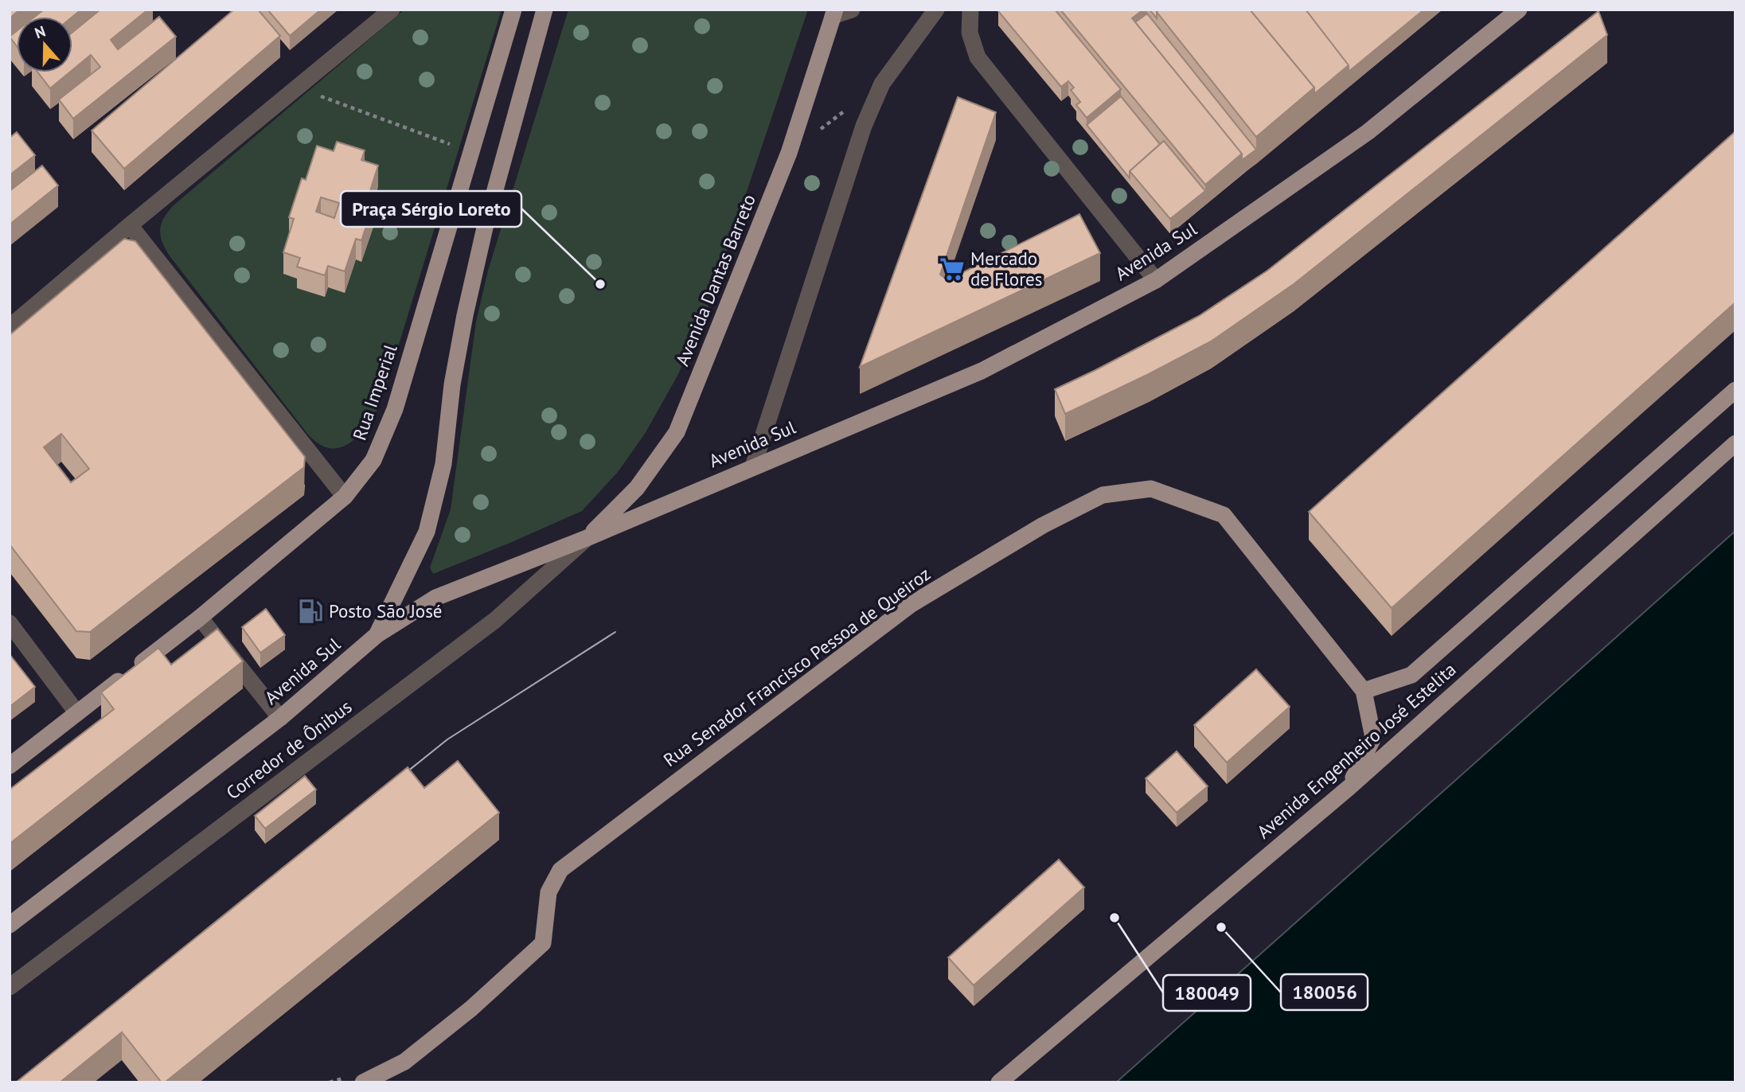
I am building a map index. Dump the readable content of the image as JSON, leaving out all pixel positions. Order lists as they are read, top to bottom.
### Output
{
  "streets": {
    "main road": [
      "Avenida Sul",
      "Avenida Dantas Barreto",
      "Rua Imperial",
      "Rua Senador Francisco Pessoa de Queiroz",
      "Avenida Engenheiro José Estelita"
    ],
    "street": ["Corredor de Ônibus"]
  },
  "crossings": [
    ["Avenida Sul", "Avenida Dantas Barreto"],
    ["Avenida Sul", "Corredor de Ônibus"],
    ["Avenida Dantas Barreto", "Corredor de Ônibus"],
    ["Rua Senador Francisco Pessoa de Queiroz", "Avenida Engenheiro José Estelita"]
  ],
  "places": {
    "supermarket": ["Mercado de Flores"],
    "other": ["Praça Sérgio Loreto", "180049", "180056"],
    "fuel station": ["Posto São José"]
  },
  "north": "top"
}
